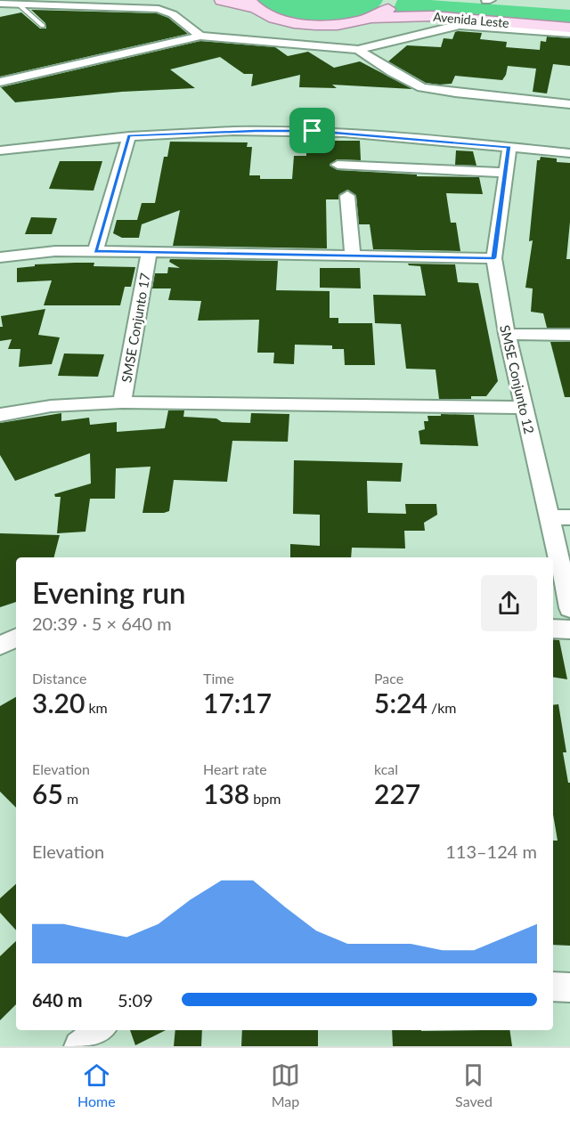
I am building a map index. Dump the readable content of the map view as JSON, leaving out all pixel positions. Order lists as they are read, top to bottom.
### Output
{
  "streets": {
    "main road": ["Avenida Leste"],
    "street": ["SMSE Conjunto 17", "SMSE Conjunto 12"]
  },
  "page": {
    "heading": ["Evening run", "20:39 · 5 × 640 m"],
    "stats": [
      ["Distance", "3.20 km"],
      ["Time", "17:17"],
      ["Pace", "5:24 /km"],
      ["Elevation", "65 m"],
      ["Heart rate", "138 bpm"],
      ["kcal", "227"]
    ],
    "chart": ["Elevation", "113–124 m"],
    "list": [
      {
        "name": "640 m",
        "note": "5:09"
      }
    ],
    "tabs": ["Home", "Map", "Saved"]
  }
}
